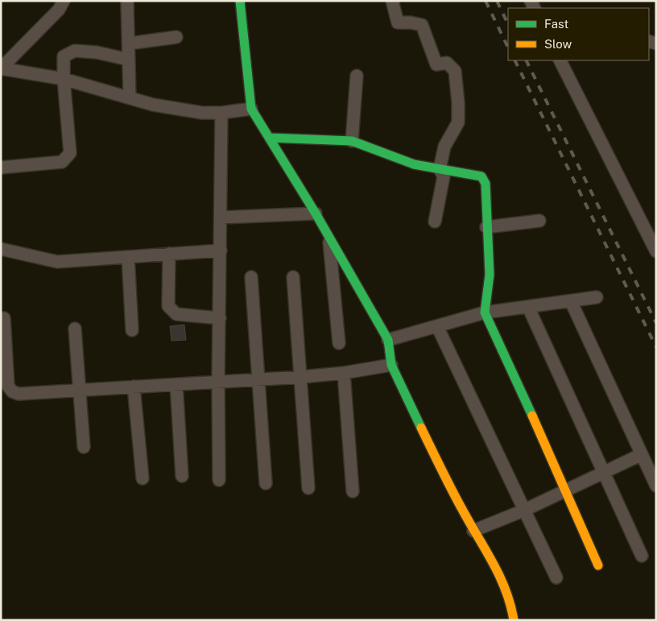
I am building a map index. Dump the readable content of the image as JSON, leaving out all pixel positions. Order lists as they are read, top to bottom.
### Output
{
  "legend": ["Fast", "Slow"]
}
